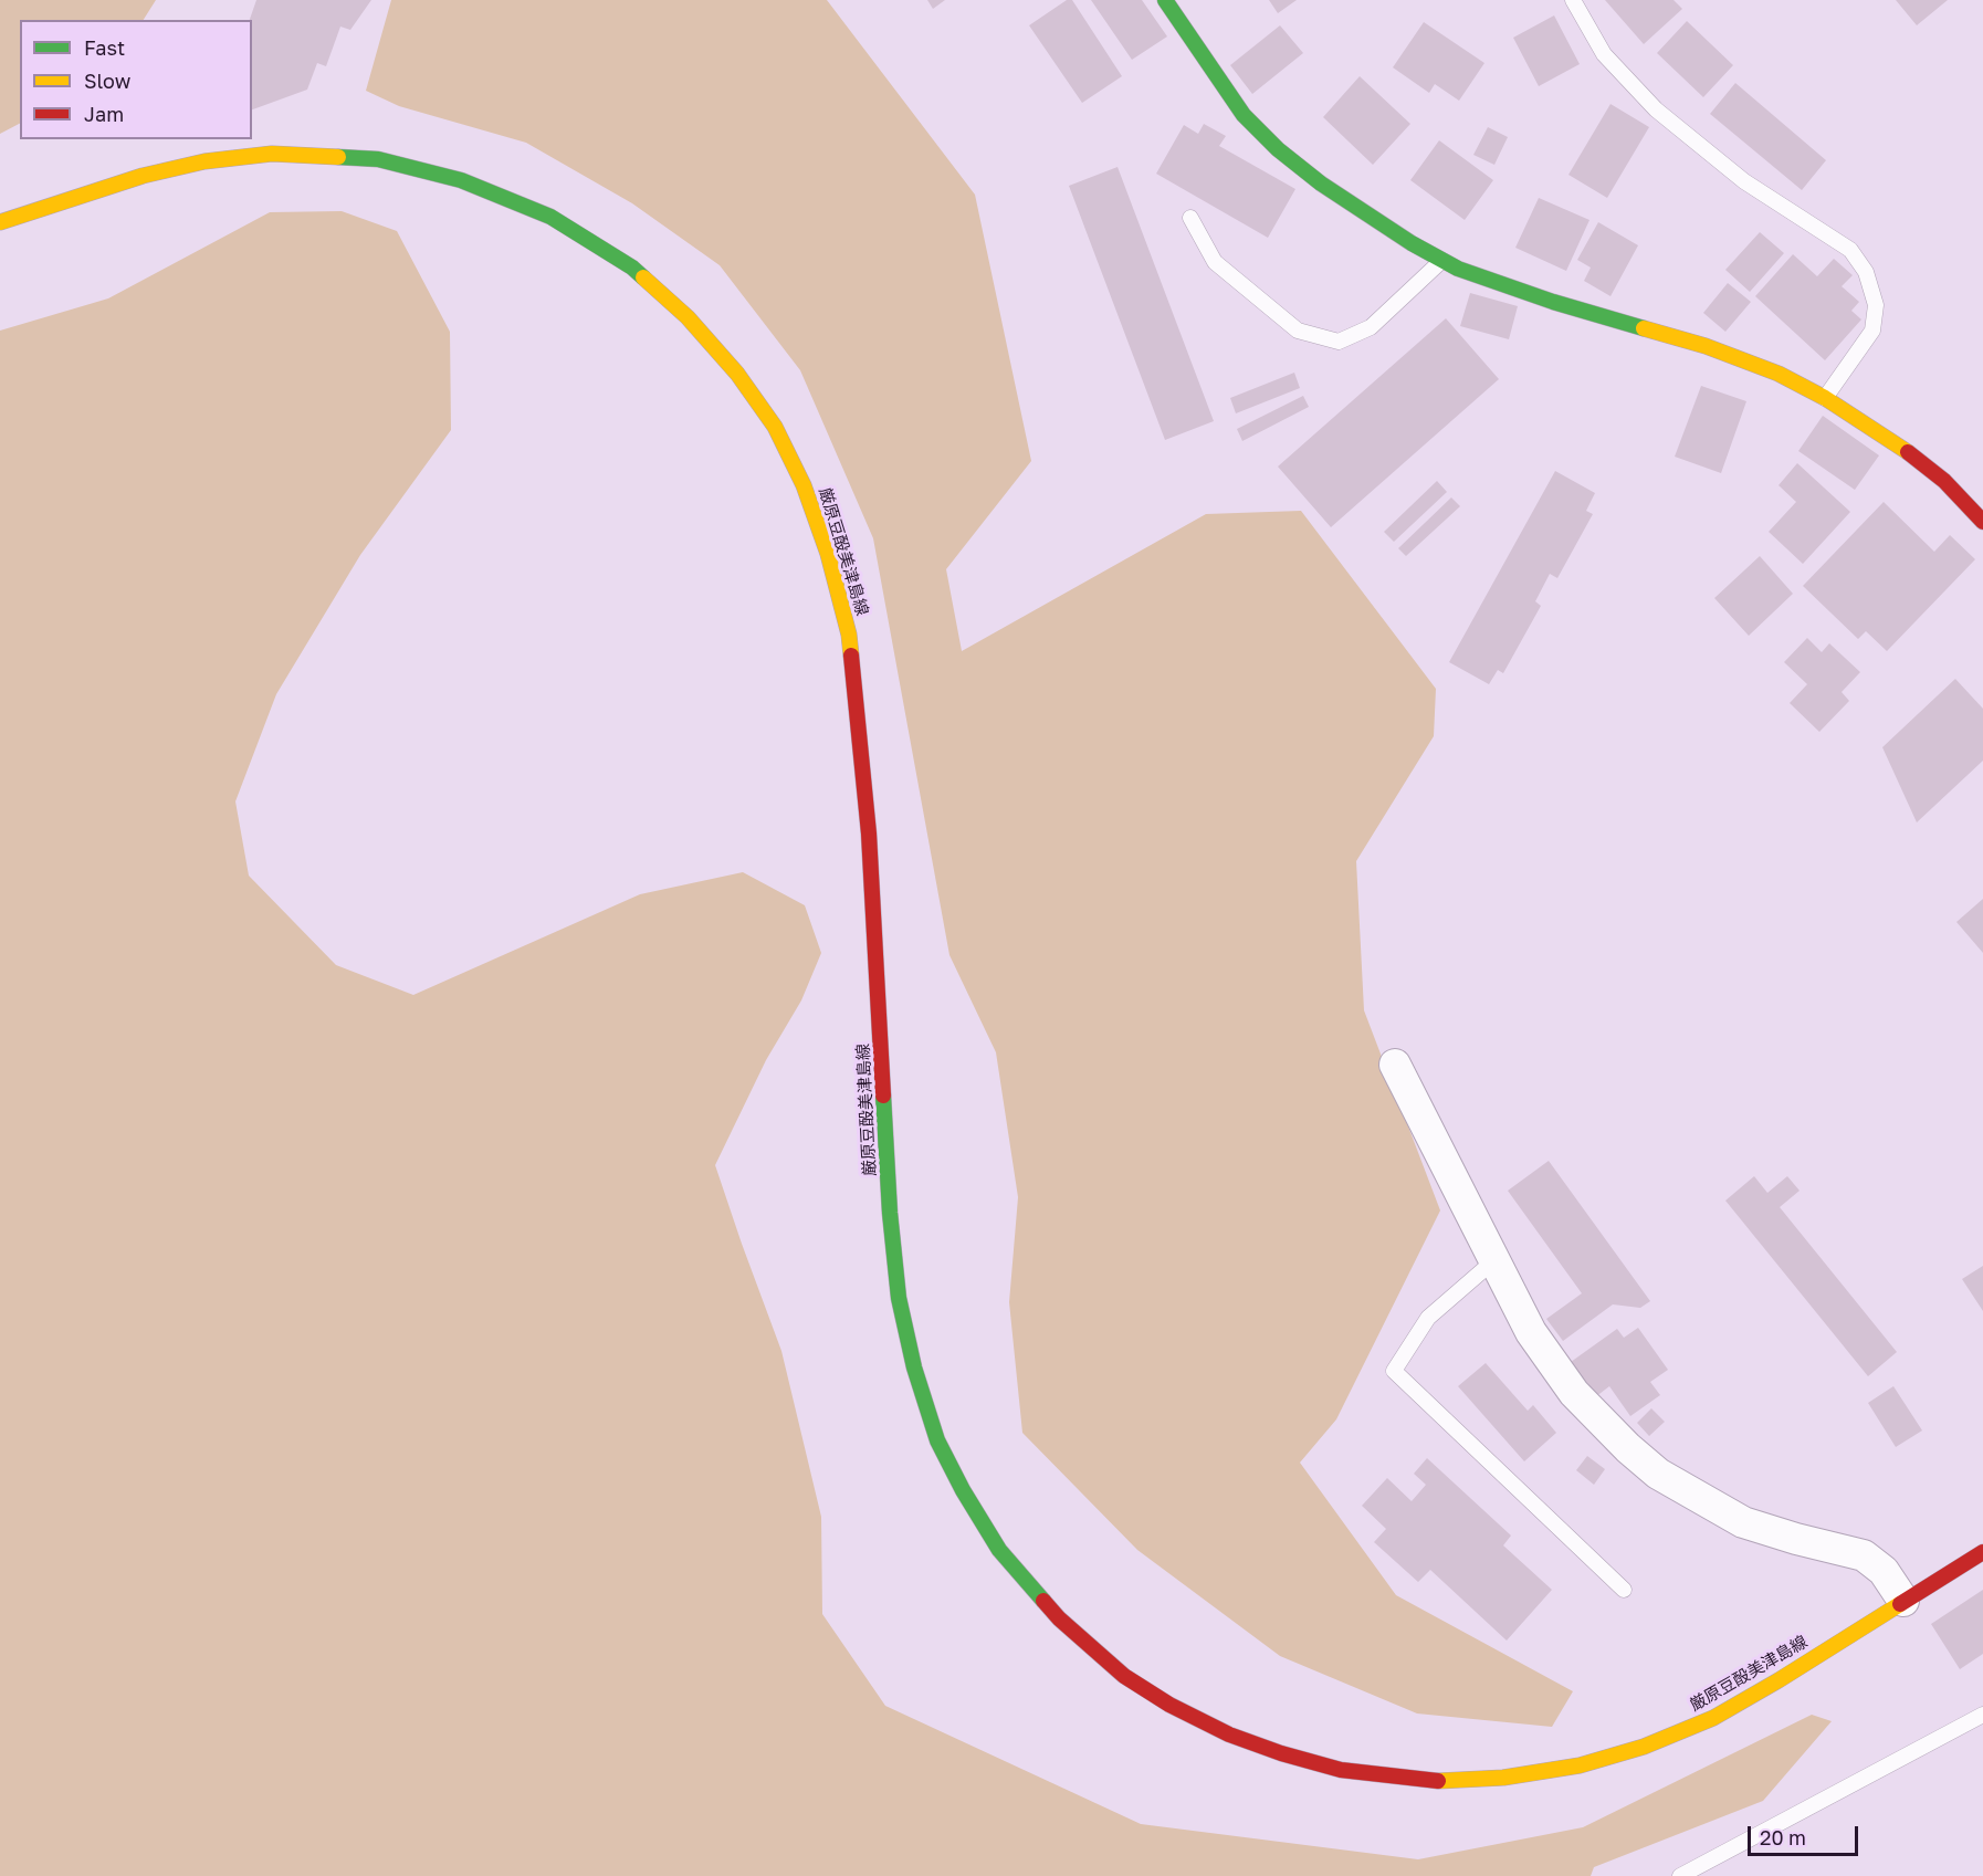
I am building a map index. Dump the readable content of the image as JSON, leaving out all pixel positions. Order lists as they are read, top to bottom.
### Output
{
  "streets": {
    "main road": ["厳原豆酘美津島線"]
  },
  "legend": ["Fast", "Slow", "Jam"],
  "scale_bar": "20 m"
}
